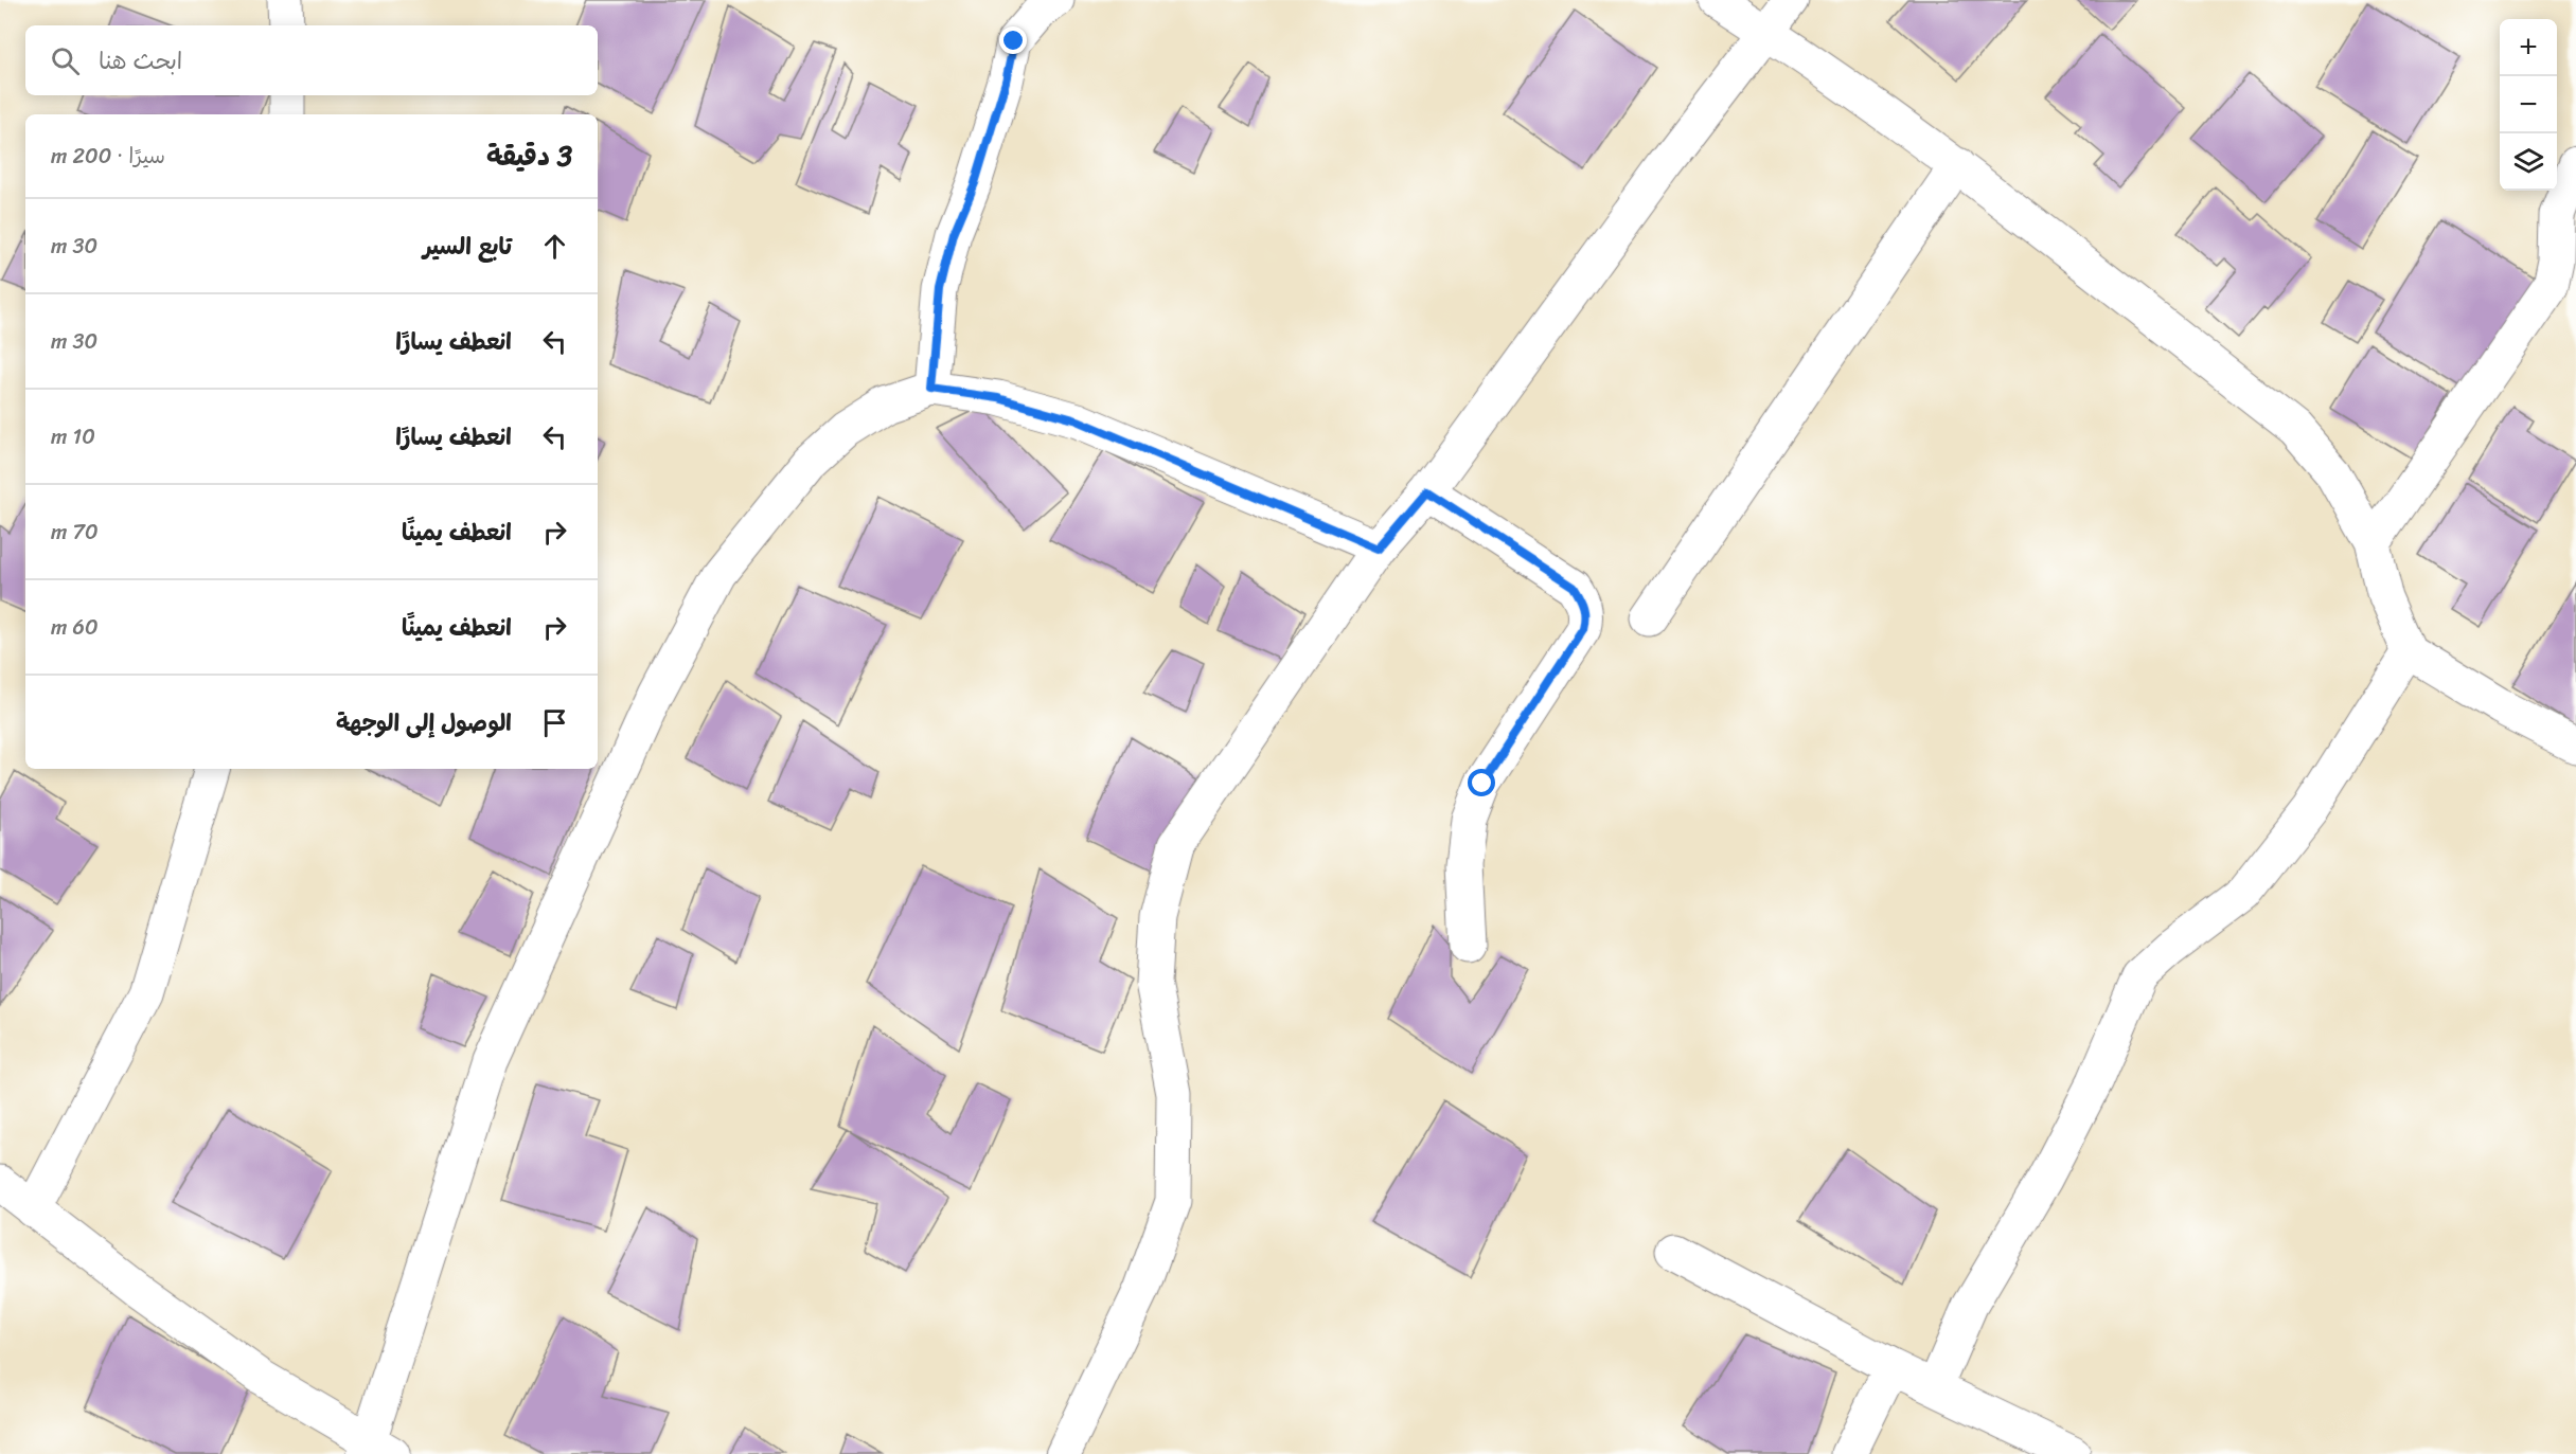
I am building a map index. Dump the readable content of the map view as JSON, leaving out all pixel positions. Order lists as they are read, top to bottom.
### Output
{
  "page": {
    "map_buttons": ["+", "−"],
    "search": "ابحث هنا",
    "heading": ["3 دقيقة", "سيرًا · 200 m"],
    "list": [
      ["تابع السير", "30 m"],
      ["انعطف يسارًا", "30 m"],
      ["انعطف يسارًا", "10 m"],
      ["انعطف يمينًا", "70 m"],
      ["انعطف يمينًا", "60 m"],
      "الوصول إلى الوجهة"
    ]
  }
}
